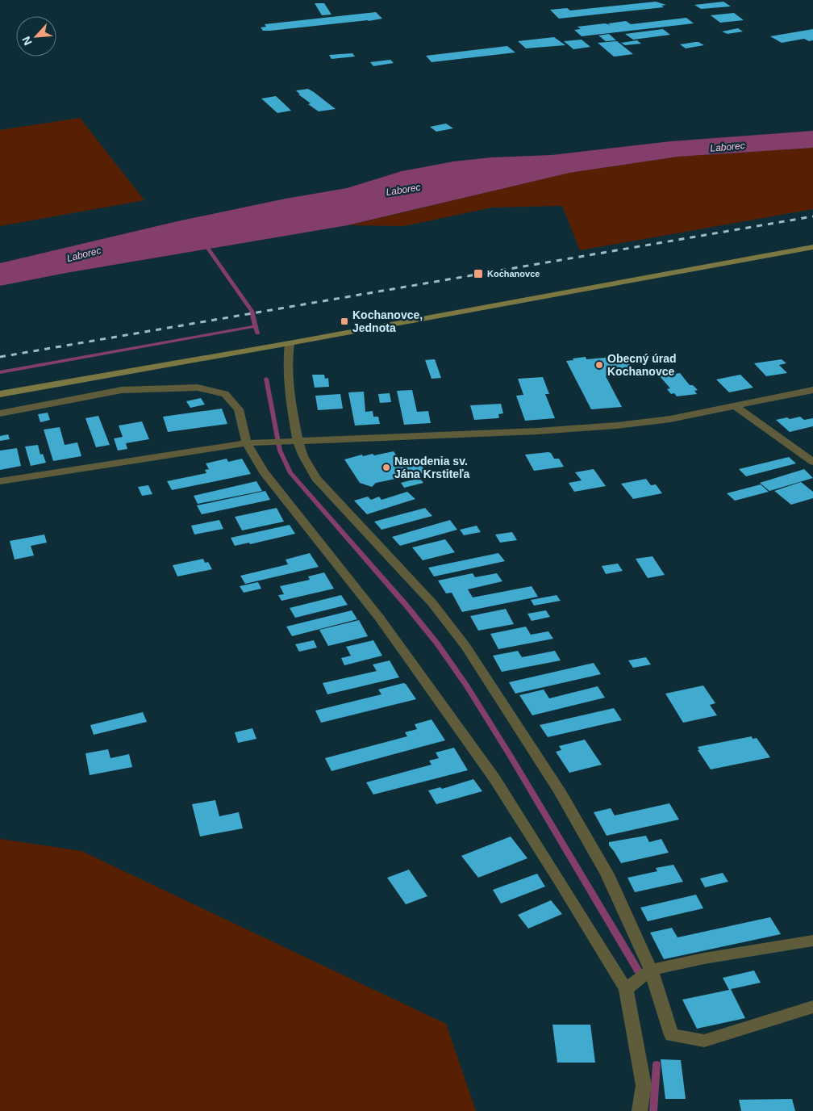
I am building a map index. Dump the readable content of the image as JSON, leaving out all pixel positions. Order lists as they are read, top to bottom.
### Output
{
  "water": ["Laborec"],
  "places": {
    "transit": ["Kochanovce", "Kochanovce, Jednota"],
    "other": ["Obecný úrad Kochanovce", "Narodenia sv. Jána Krstiteľa"]
  },
  "north": "bottom left"
}
